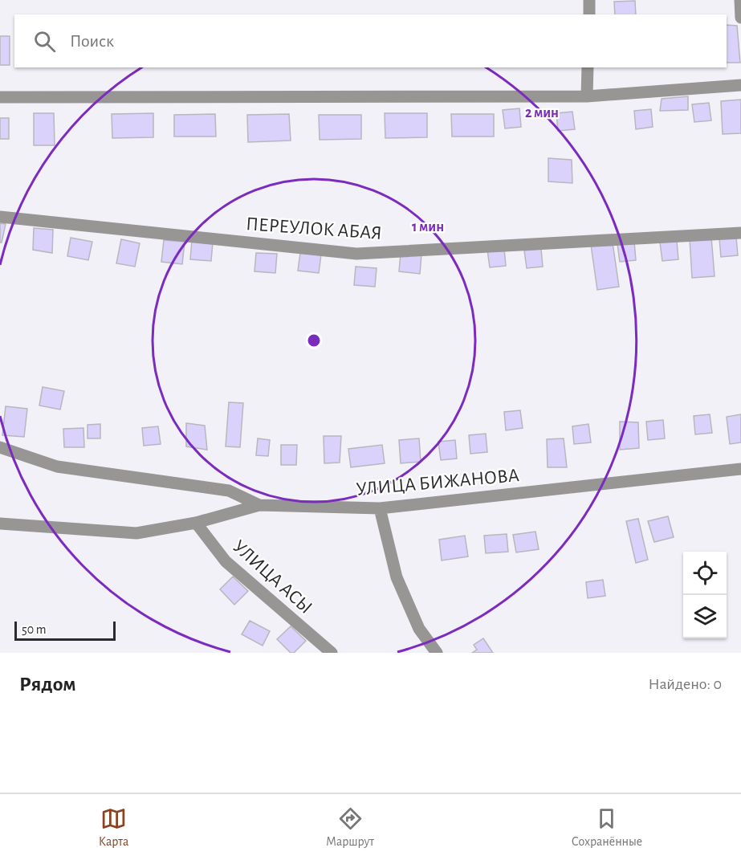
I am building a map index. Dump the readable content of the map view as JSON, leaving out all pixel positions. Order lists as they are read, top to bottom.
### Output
{
  "streets": {
    "street": ["ПЕРЕУЛОК АБАЯ", "УЛИЦА БИЖАНОВА", "УЛИЦА АСЫ"]
  },
  "scale_bar": "50 m",
  "page": {
    "search": "Поиск",
    "scale": "50 m",
    "heading": ["Рядом", "Найдено: 0"],
    "nav": ["Карта", "Маршрут", "Сохранённые"]
  },
  "rings": ["2 мин", "1 мин"]
}
